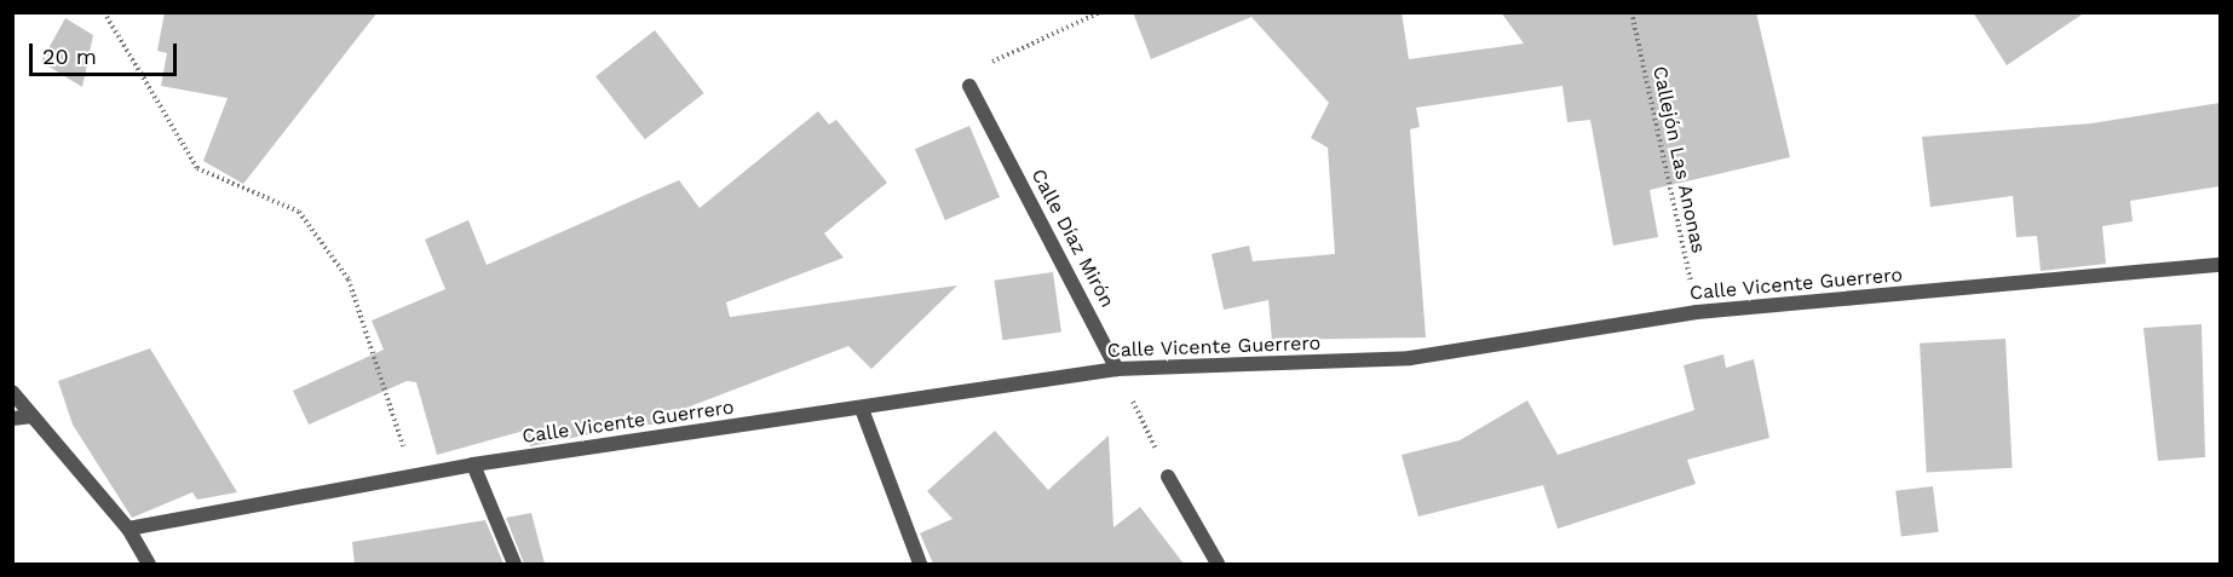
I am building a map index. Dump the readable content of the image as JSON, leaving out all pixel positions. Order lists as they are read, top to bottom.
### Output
{
  "streets": {
    "street": ["Calle Díaz Mirón", "Calle Vicente Guerrero"],
    "path": ["Callejón Las Anonas"]
  },
  "crossings": [
    ["Callejón Las Anonas", "Calle Vicente Guerrero"],
    ["Calle Díaz Mirón", "Calle Vicente Guerrero"]
  ],
  "scale_bar": "20 m"
}
